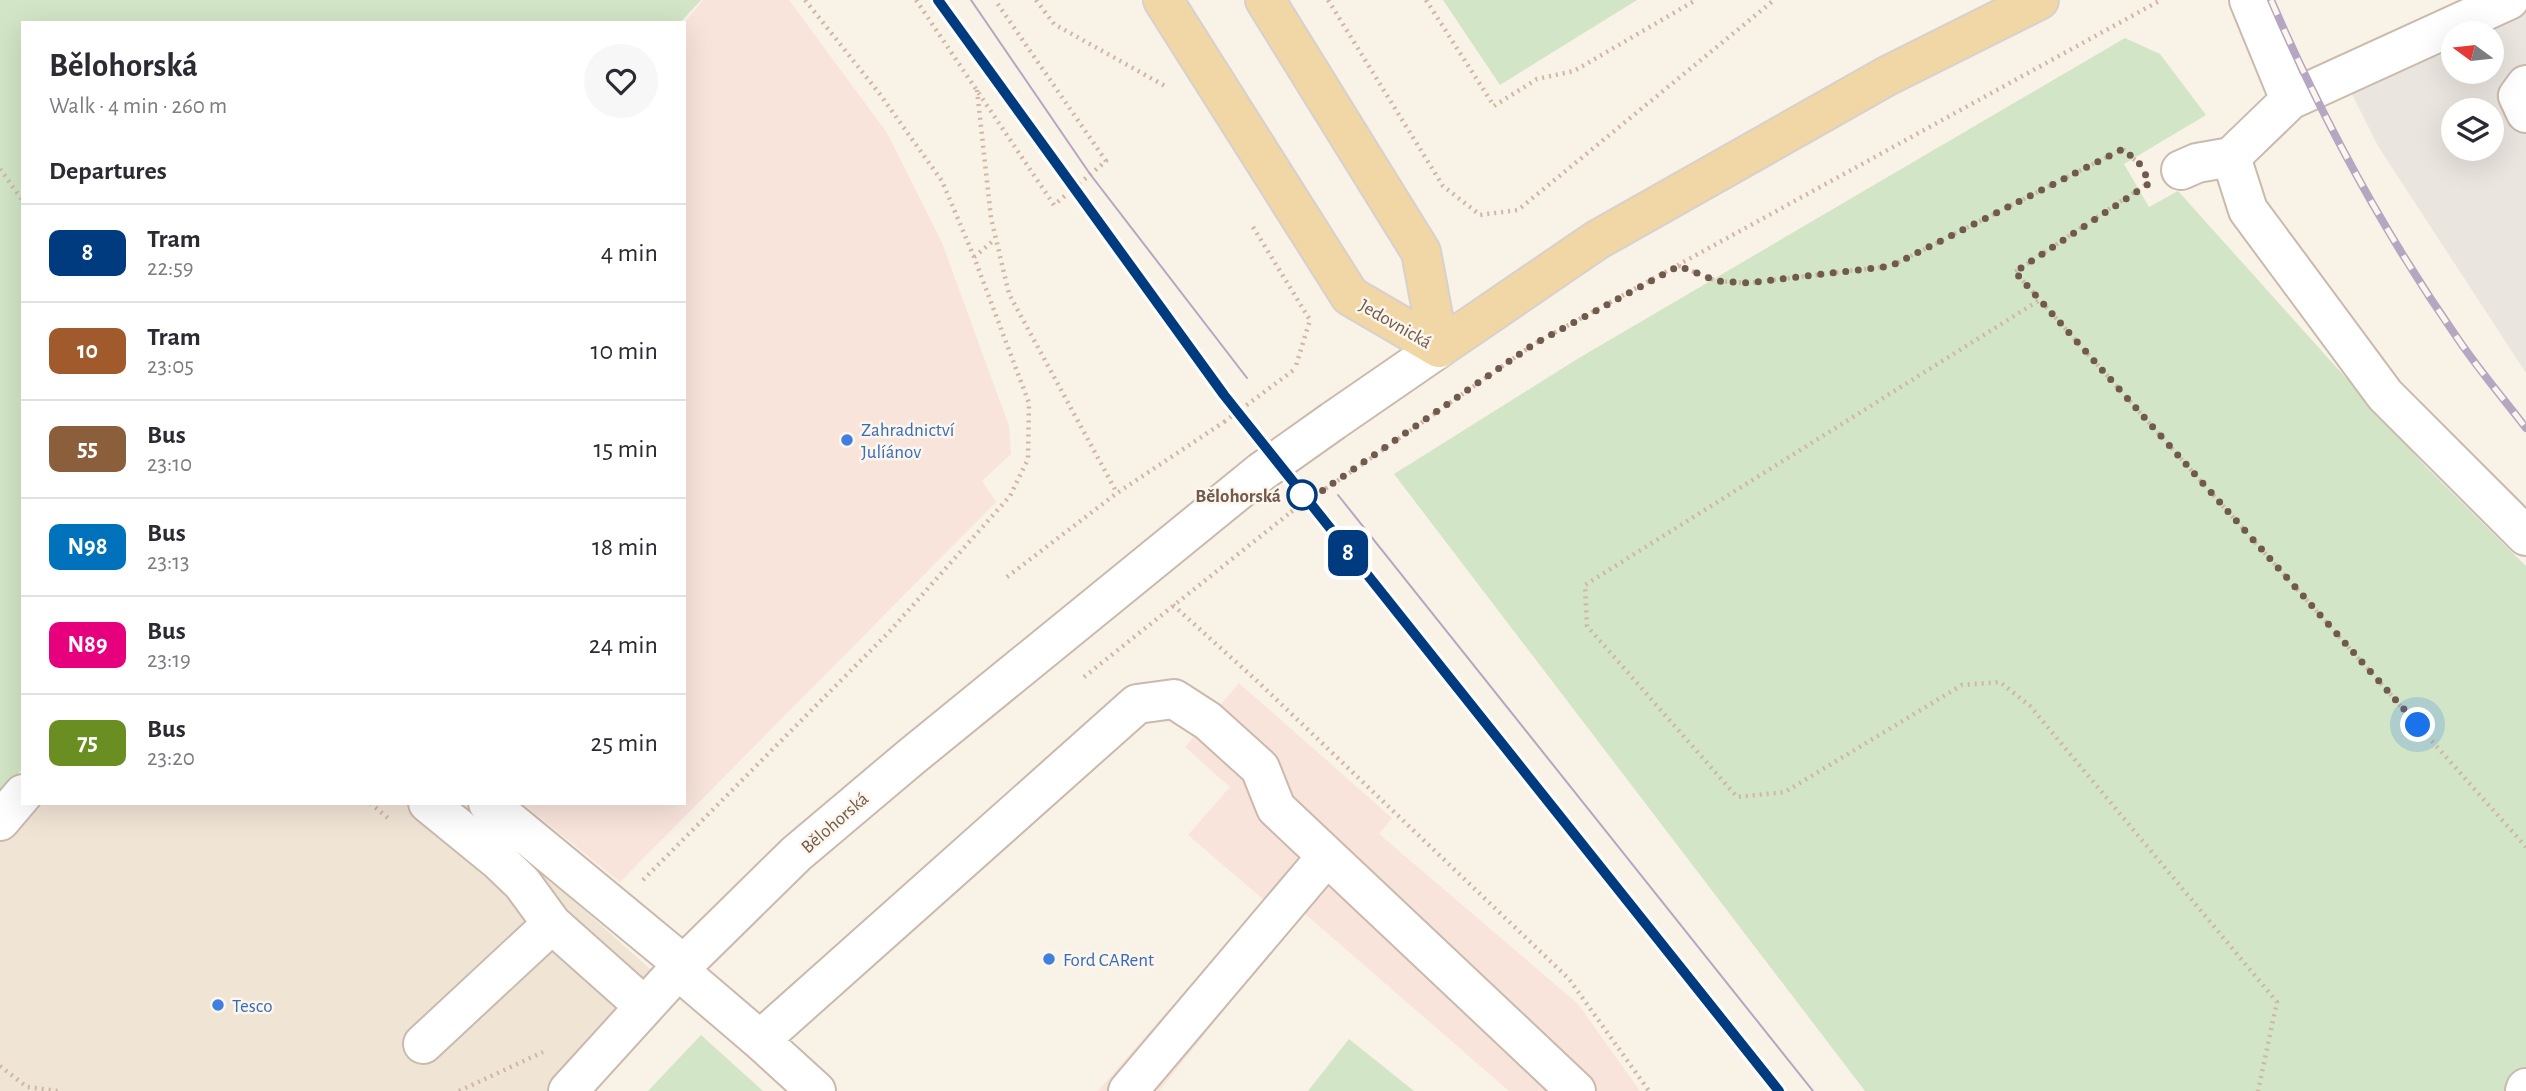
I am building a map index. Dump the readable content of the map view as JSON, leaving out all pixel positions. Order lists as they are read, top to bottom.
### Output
{
  "streets": {
    "main road": ["Jedovnická"],
    "street": ["Bělohorská"]
  },
  "crossings": [
    ["Jedovnická", "Bělohorská"]
  ],
  "places": [
    "Zahradnictví Julíánov",
    "Bělohorská",
    "Ford CARent",
    "Tesco"
  ],
  "lines": ["tram line 8"],
  "north": "left",
  "page": {
    "on_map": "8",
    "heading": [
      ["Bělohorská", "Walk · 4 min · 260 m"],
      "Departures"
    ],
    "list": [
      {
        "mark": "8",
        "name": "Tram",
        "note": "22:59",
        "value": "4 min"
      },
      {
        "mark": "10",
        "name": "Tram",
        "note": "23:05",
        "value": "10 min"
      },
      {
        "mark": "55",
        "name": "Bus",
        "note": "23:10",
        "value": "15 min"
      },
      {
        "mark": "N98",
        "name": "Bus",
        "note": "23:13",
        "value": "18 min"
      },
      {
        "mark": "N89",
        "name": "Bus",
        "note": "23:19",
        "value": "24 min"
      },
      {
        "mark": "75",
        "name": "Bus",
        "note": "23:20",
        "value": "25 min"
      }
    ]
  }
}
